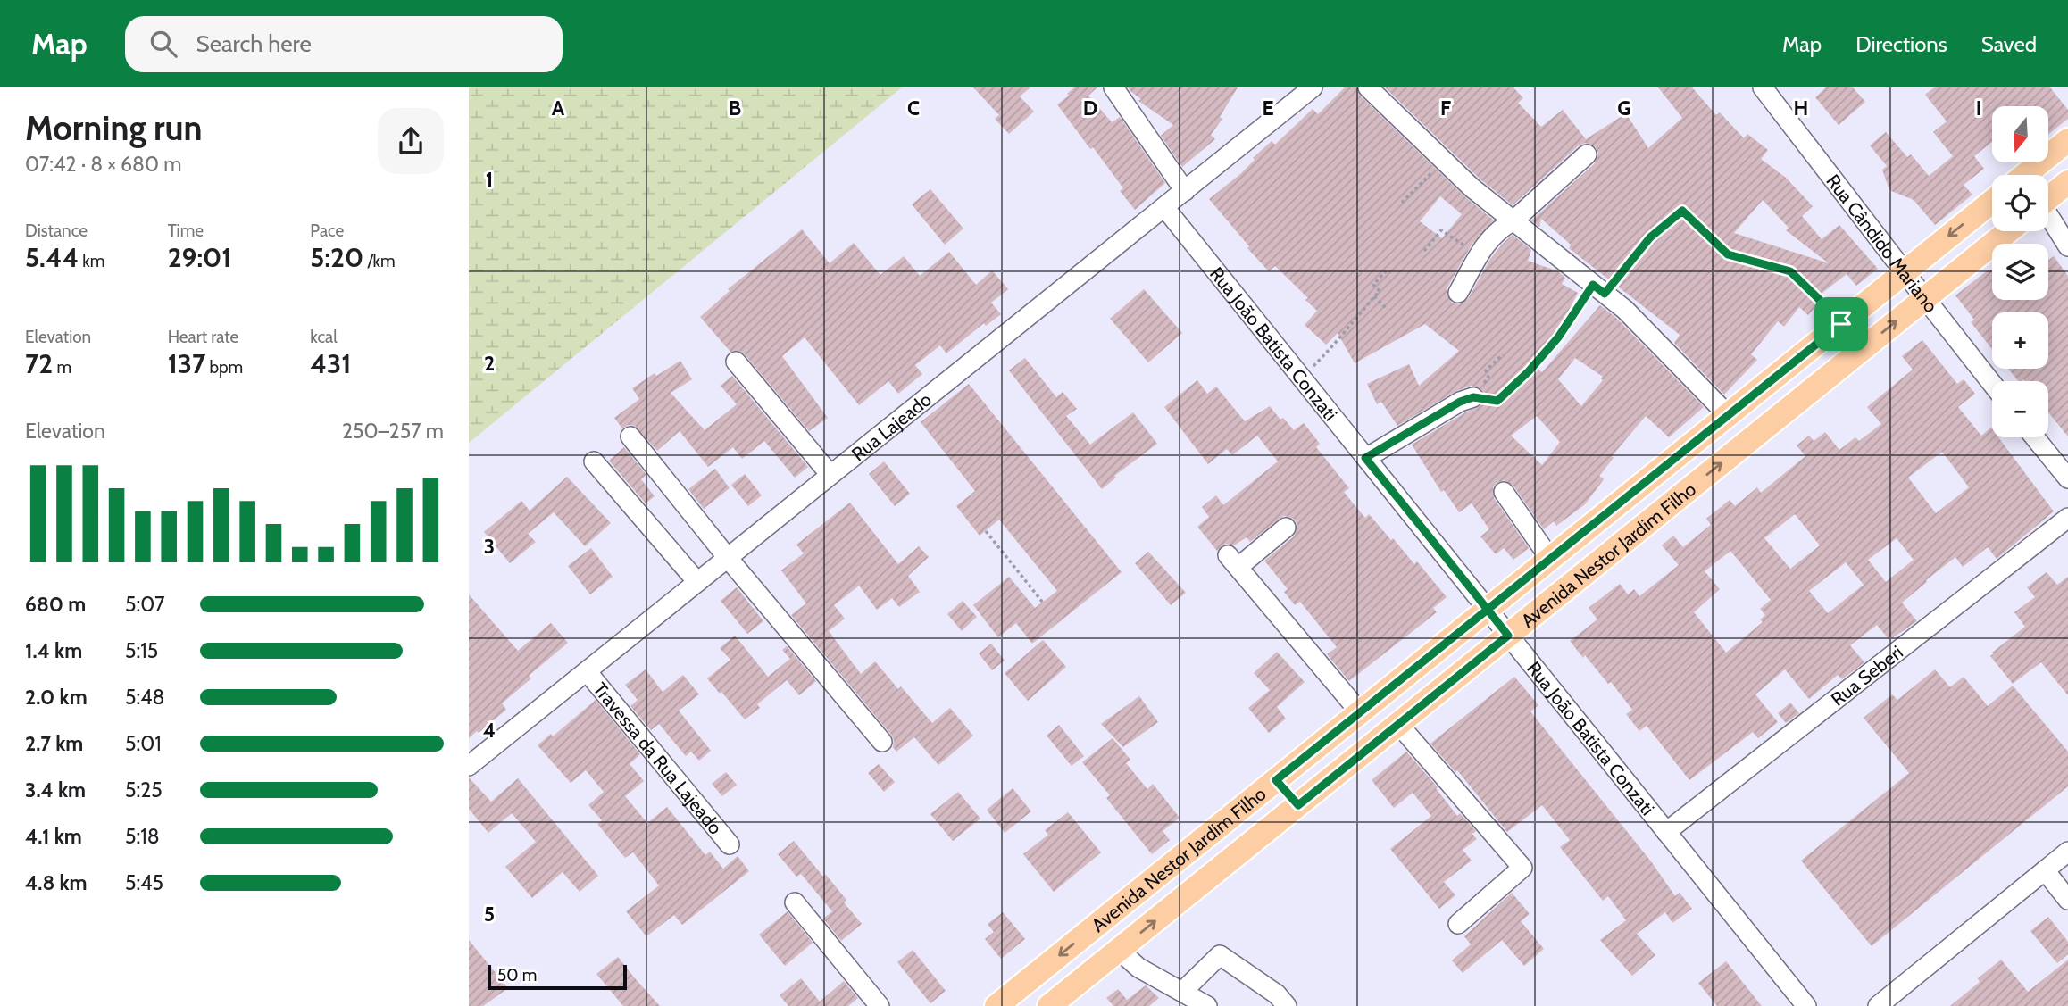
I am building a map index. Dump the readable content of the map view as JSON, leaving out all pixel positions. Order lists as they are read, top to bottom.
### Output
{
  "streets": {
    "main road": ["Avenida Nestor Jardim Filho"],
    "street": [
      "Rua Cândido Mariano",
      "Rua João Batista Conzati",
      "Rua Lajeado",
      "Rua Seberi",
      "Travessa da Rua Lajeado"
    ]
  },
  "crossings": [
    ["Rua Cândido Mariano", "Avenida Nestor Jardim Filho"],
    ["Rua João Batista Conzati", "Rua Lajeado"],
    ["Rua João Batista Conzati", "Avenida Nestor Jardim Filho"],
    ["Rua João Batista Conzati", "Rua Seberi"],
    ["Rua Lajeado", "Travessa da Rua Lajeado"]
  ],
  "scale_bar": "50 m",
  "north": "bottom",
  "page": {
    "header": "Map",
    "search": "Search here",
    "nav": ["Map", "Directions", "Saved"],
    "heading": ["Morning run", "07:42 · 8 × 680 m"],
    "map_buttons": ["+", "−"],
    "stats": [
      ["Distance", "5.44 km"],
      ["Time", "29:01"],
      ["Pace", "5:20 /km"],
      ["Elevation", "72 m"],
      ["Heart rate", "137 bpm"],
      ["kcal", "431"]
    ],
    "chart": ["Elevation", "250–257 m"],
    "list": [
      {
        "name": "680 m",
        "note": "5:07"
      },
      {
        "name": "1.4 km",
        "note": "5:15"
      },
      {
        "name": "2.0 km",
        "note": "5:48"
      },
      {
        "name": "2.7 km",
        "note": "5:01"
      },
      {
        "name": "3.4 km",
        "note": "5:25"
      },
      {
        "name": "4.1 km",
        "note": "5:18"
      },
      {
        "name": "4.8 km",
        "note": "5:45"
      }
    ],
    "scale": "50 m"
  },
  "grid": {
    "columns": [
      "A",
      "B",
      "C",
      "D",
      "E",
      "F",
      "G",
      "H",
      "I"
    ],
    "rows": [
      "1",
      "2",
      "3",
      "4",
      "5"
    ]
  }
}
